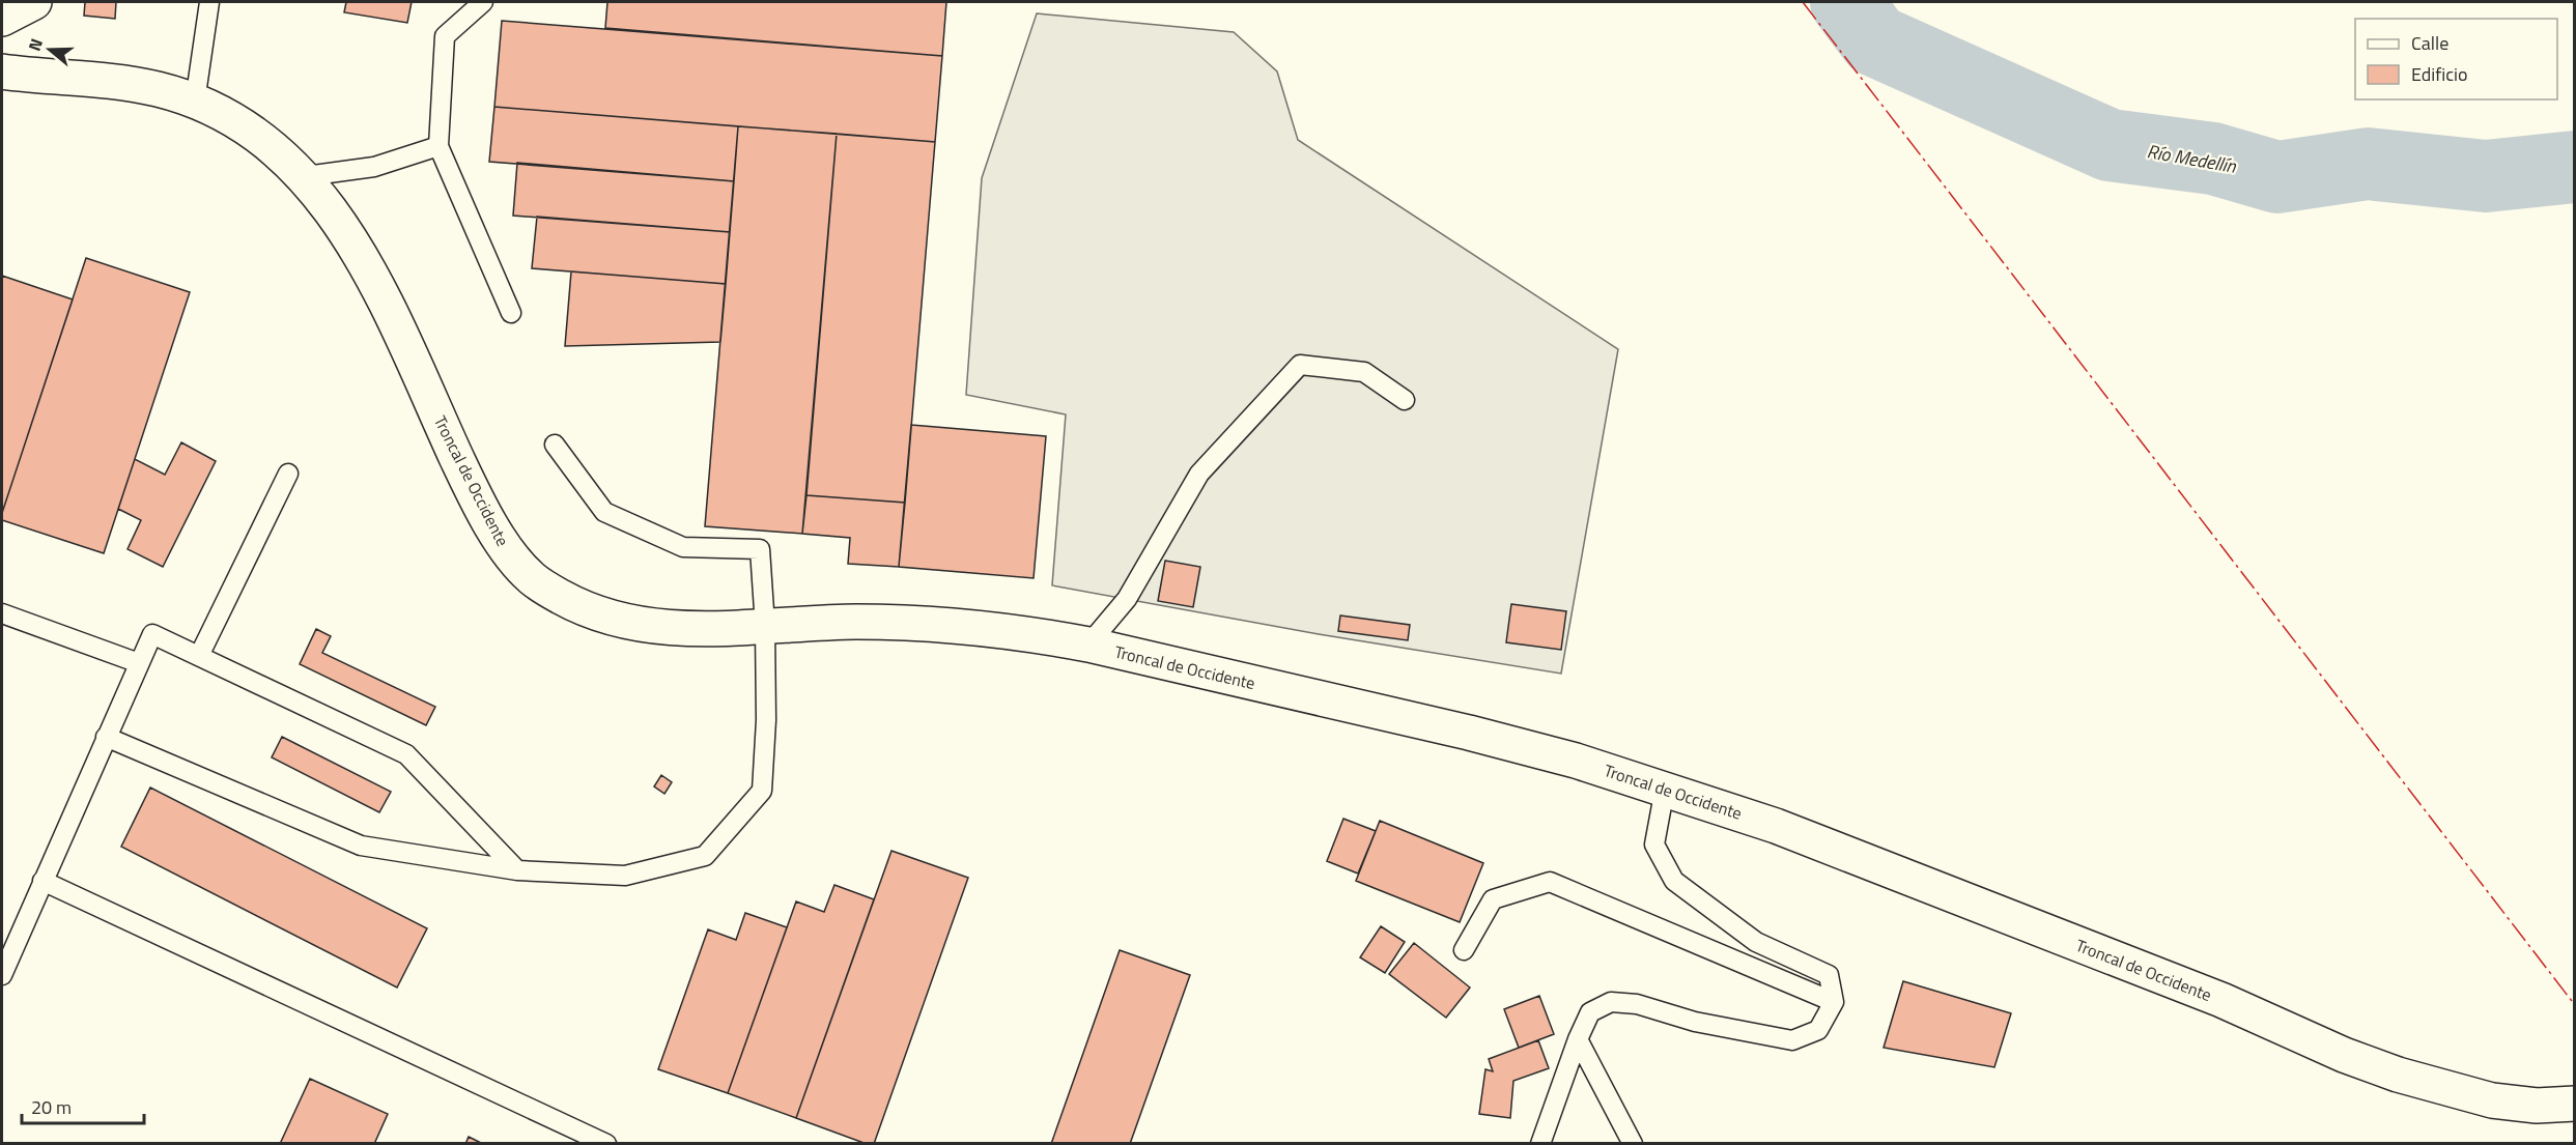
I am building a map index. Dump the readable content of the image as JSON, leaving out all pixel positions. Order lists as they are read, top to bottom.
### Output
{
  "streets": {
    "main road": ["Troncal de Occidente"]
  },
  "water": ["Río Medellín"],
  "legend": ["Calle", "Edificio"],
  "scale_bar": "20 m",
  "north": "left"
}
